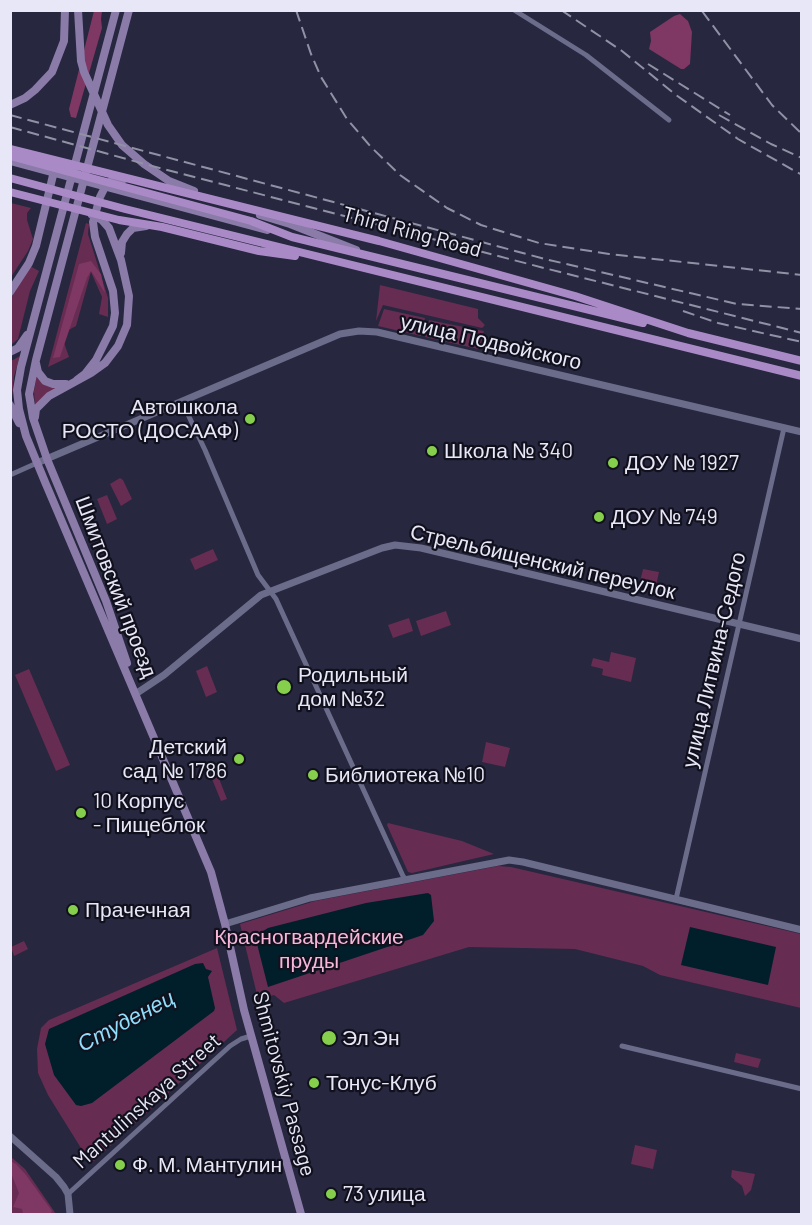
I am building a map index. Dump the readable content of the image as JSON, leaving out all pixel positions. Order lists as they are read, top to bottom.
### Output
{
  "streets": {
    "main road": ["Third Ring Road", "Шмитовский проезд", "Shmitovskiy Passage"],
    "street": [
      "улица Подвойского",
      "Стрельбищенский переулок",
      "улица Литвина-Седого",
      "Mantulinskaya Street"
    ]
  },
  "crossings": [
    ["улица Подвойского", "Шмитовский проезд"],
    ["улица Подвойского", "улица Литвина-Седого"],
    ["Стрельбищенский переулок", "Шмитовский проезд"],
    ["Стрельбищенский переулок", "улица Литвина-Седого"],
    ["Стрельбищенский переулок", "Shmitovskiy Passage"],
    ["Шмитовский проезд", "Shmitovskiy Passage"],
    ["Shmitovskiy Passage", "Mantulinskaya Street"]
  ],
  "water": ["Студенец"],
  "parks": ["Красногвардейские пруды"],
  "places": [
    "Автошкола РОСТО (ДОСААФ)",
    "Школа № 340",
    "ДОУ № 1927",
    "ДОУ № 749",
    "Родильный дом №32",
    "Детский сад № 1786",
    "Библиотека №10",
    "10 Корпус - Пищеблок",
    "Прачечная",
    "Эл Эн",
    "Тонус-Клуб",
    "Ф. М. Мантулин",
    "73 улица"
  ]
}
